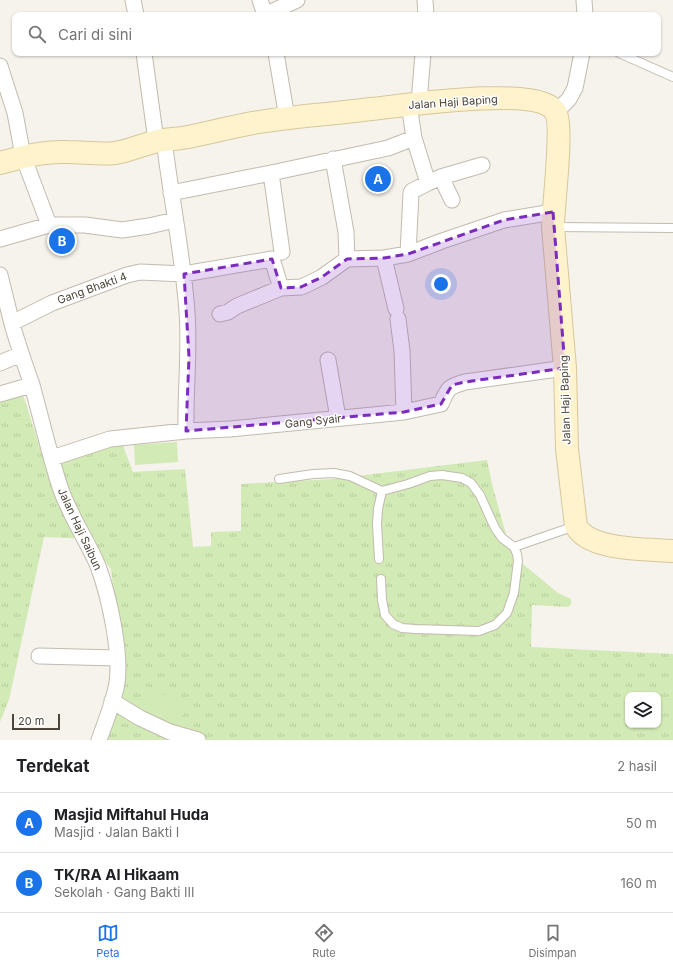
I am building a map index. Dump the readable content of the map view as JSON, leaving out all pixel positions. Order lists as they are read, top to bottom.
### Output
{
  "streets": {
    "street": [
      "Jalan Haji Baping",
      "Gang Bhakti 4",
      "Gang Syair",
      "Jalan Haji Saibun"
    ]
  },
  "crossings": [
    ["Jalan Haji Baping", "Gang Syair"],
    ["Gang Bhakti 4", "Jalan Haji Saibun"],
    ["Gang Syair", "Jalan Haji Saibun"]
  ],
  "scale_bar": "20 m",
  "page": {
    "search": "Cari di sini",
    "pins": ["A", "B"],
    "scale": "20 m",
    "heading": ["Terdekat", "2 hasil"],
    "list": [
      {
        "mark": "A",
        "name": "Masjid Miftahul Huda",
        "note": "Masjid · Jalan Bakti I",
        "value": "50 m"
      },
      {
        "mark": "B",
        "name": "TK/RA Al Hikaam",
        "note": "Sekolah · Gang Bakti III",
        "value": "160 m"
      }
    ],
    "nav": ["Peta", "Rute", "Disimpan"]
  }
}
